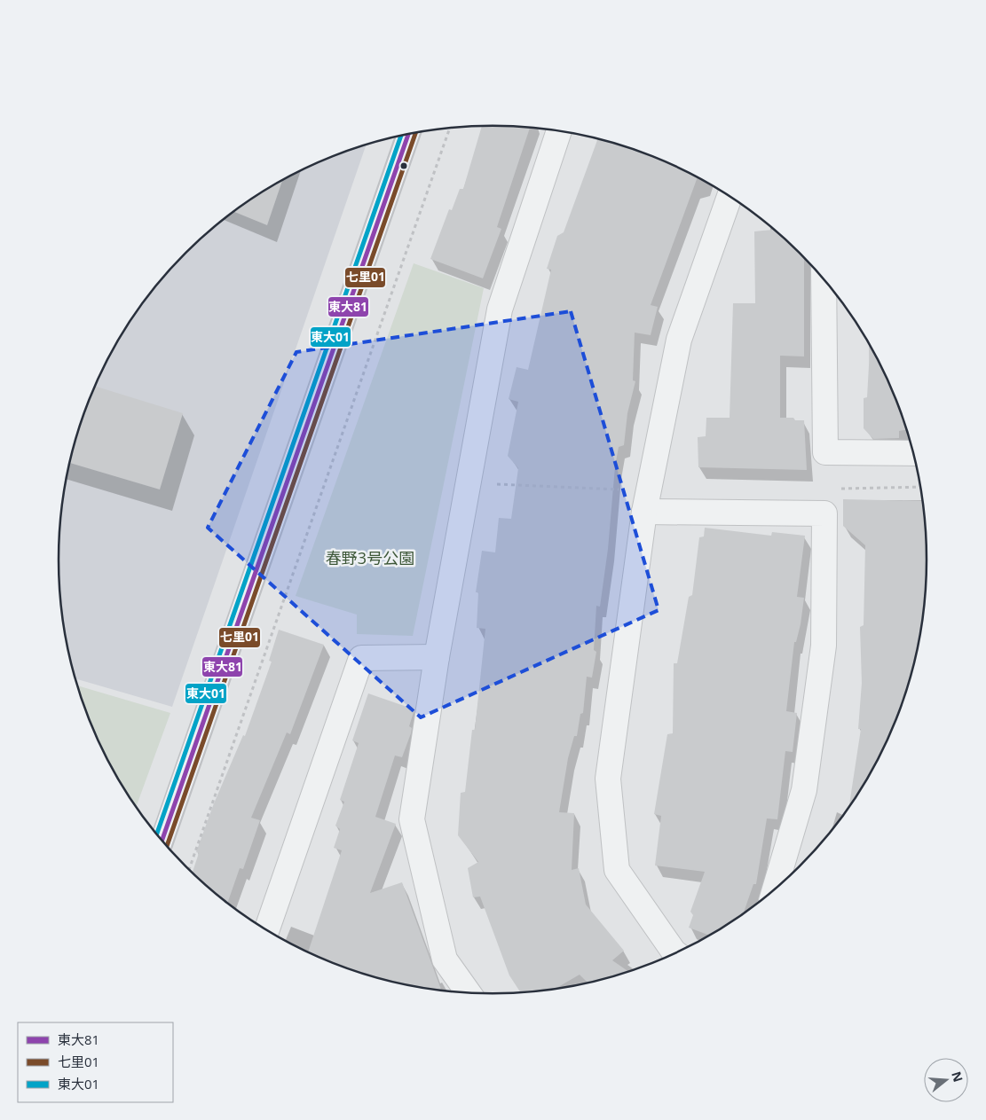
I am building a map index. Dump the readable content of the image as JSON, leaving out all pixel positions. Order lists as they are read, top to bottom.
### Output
{
  "parks": ["春野3号公園"],
  "lines": ["transit line 七里01", "transit line 東大81", "transit line 東大01"],
  "legend": ["東大81", "七里01", "東大01"],
  "north": "right"
}
